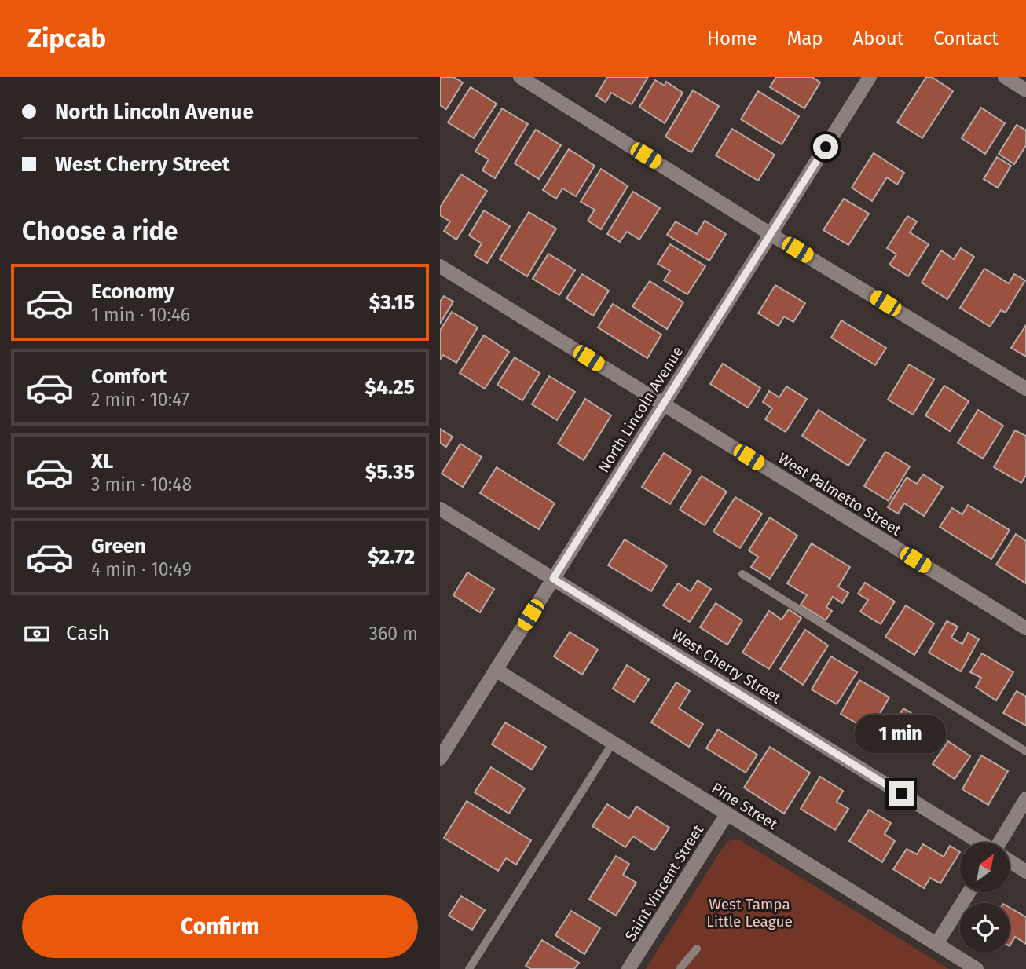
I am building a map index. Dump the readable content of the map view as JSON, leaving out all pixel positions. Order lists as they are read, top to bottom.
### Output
{
  "streets": {
    "street": [
      "North Lincoln Avenue",
      "West Palmetto Street",
      "West Cherry Street",
      "Pine Street",
      "Saint Vincent Street"
    ]
  },
  "crossings": [
    ["North Lincoln Avenue", "West Palmetto Street"],
    ["North Lincoln Avenue", "West Cherry Street"],
    ["North Lincoln Avenue", "Pine Street"],
    ["Pine Street", "Saint Vincent Street"]
  ],
  "parks": ["West Tampa Little League"],
  "north": "top right",
  "page": {
    "header": "Zipcab",
    "nav": [
      "Home",
      "Map",
      "About",
      "Contact"
    ],
    "banner": ["North Lincoln Avenue", "West Cherry Street"],
    "heading": "Choose a ride",
    "list": [
      {
        "name": "Economy",
        "note": "1 min · 10:46",
        "value": "$3.15"
      },
      {
        "name": "Comfort",
        "note": "2 min · 10:47",
        "value": "$4.25"
      },
      {
        "name": "XL",
        "note": "3 min · 10:48",
        "value": "$5.35"
      },
      {
        "name": "Green",
        "note": "4 min · 10:49",
        "value": "$2.72"
      }
    ],
    "pay": ["Cash", "360 m"],
    "bubble": "1 min",
    "buttons": "Confirm"
  }
}
